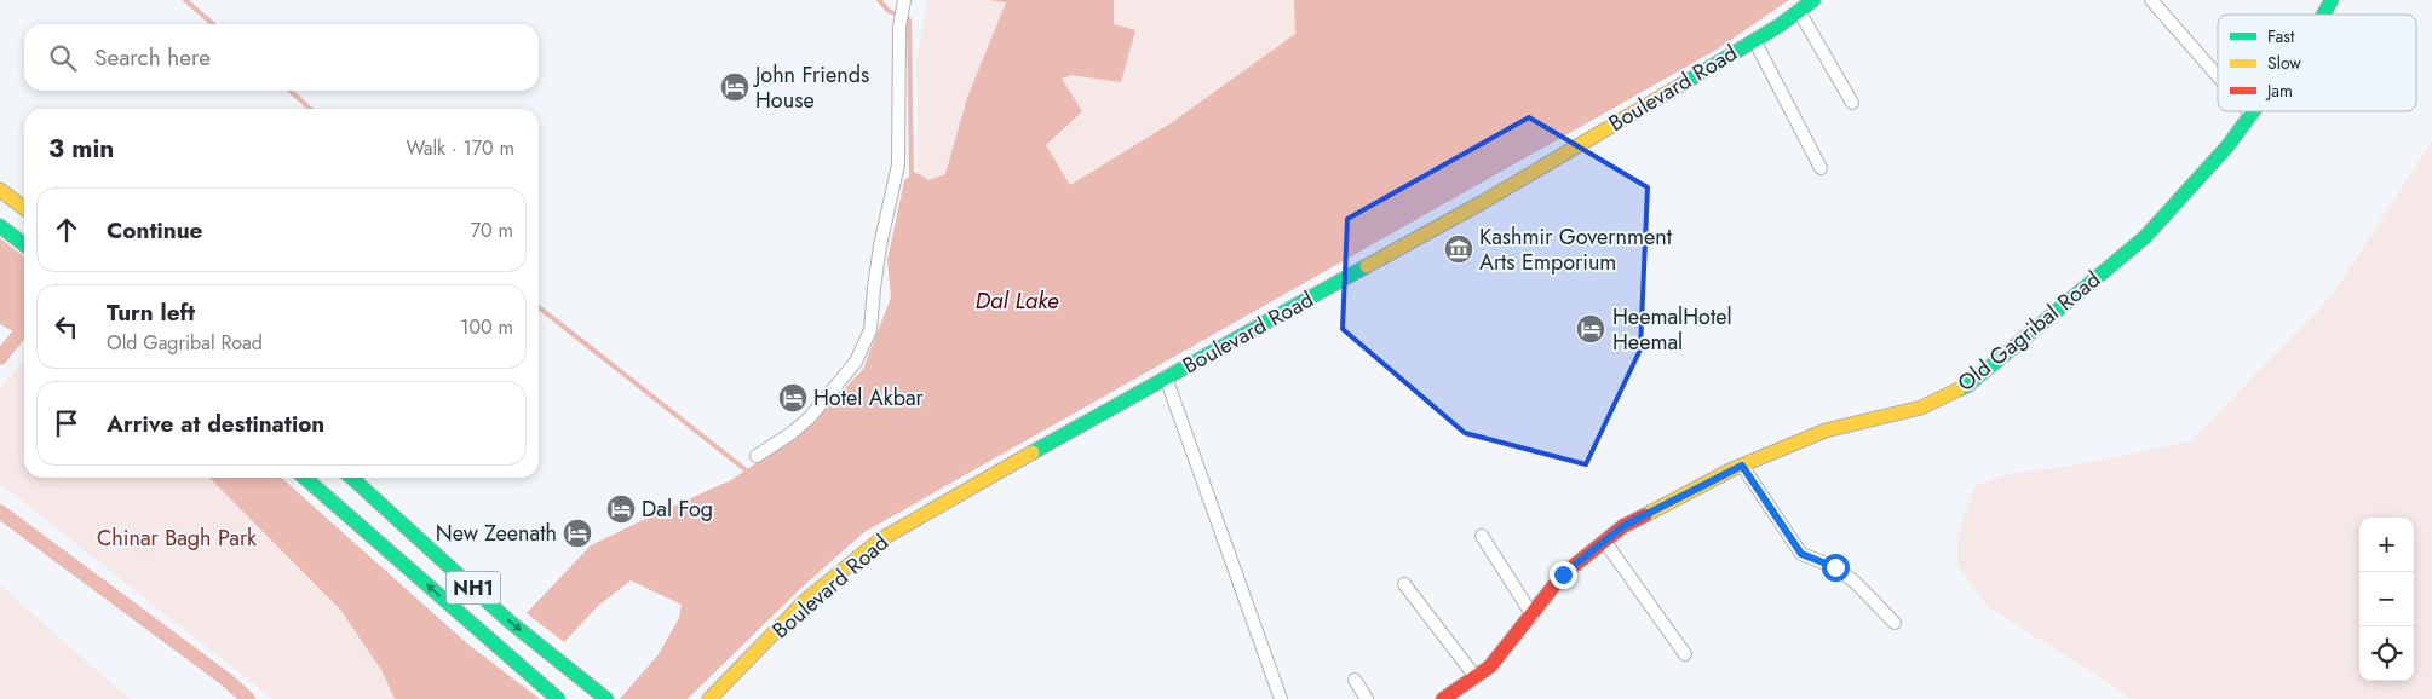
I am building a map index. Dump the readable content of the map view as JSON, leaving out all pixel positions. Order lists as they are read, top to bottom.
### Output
{
  "streets": {
    "main road": ["Boulevard Road", "Old Gagribal Road", "NH1"]
  },
  "water": ["Dal Lake"],
  "parks": ["Chinar Bagh Park"],
  "places": {
    "hotel": [
      "John Friends House",
      "HeemalHotel Heemal",
      "Hotel Akbar",
      "Dal Fog",
      "New Zeenath"
    ],
    "museum": ["Kashmir Government Arts Emporium"]
  },
  "legend": ["Fast", "Slow", "Jam"],
  "page": {
    "search": "Search here",
    "heading": ["3 min", "Walk · 170 m"],
    "list": [
      ["Continue", "70 m"],
      ["Turn left", "Old Gagribal Road", "100 m"],
      "Arrive at destination"
    ],
    "map_buttons": ["+", "−"]
  }
}
